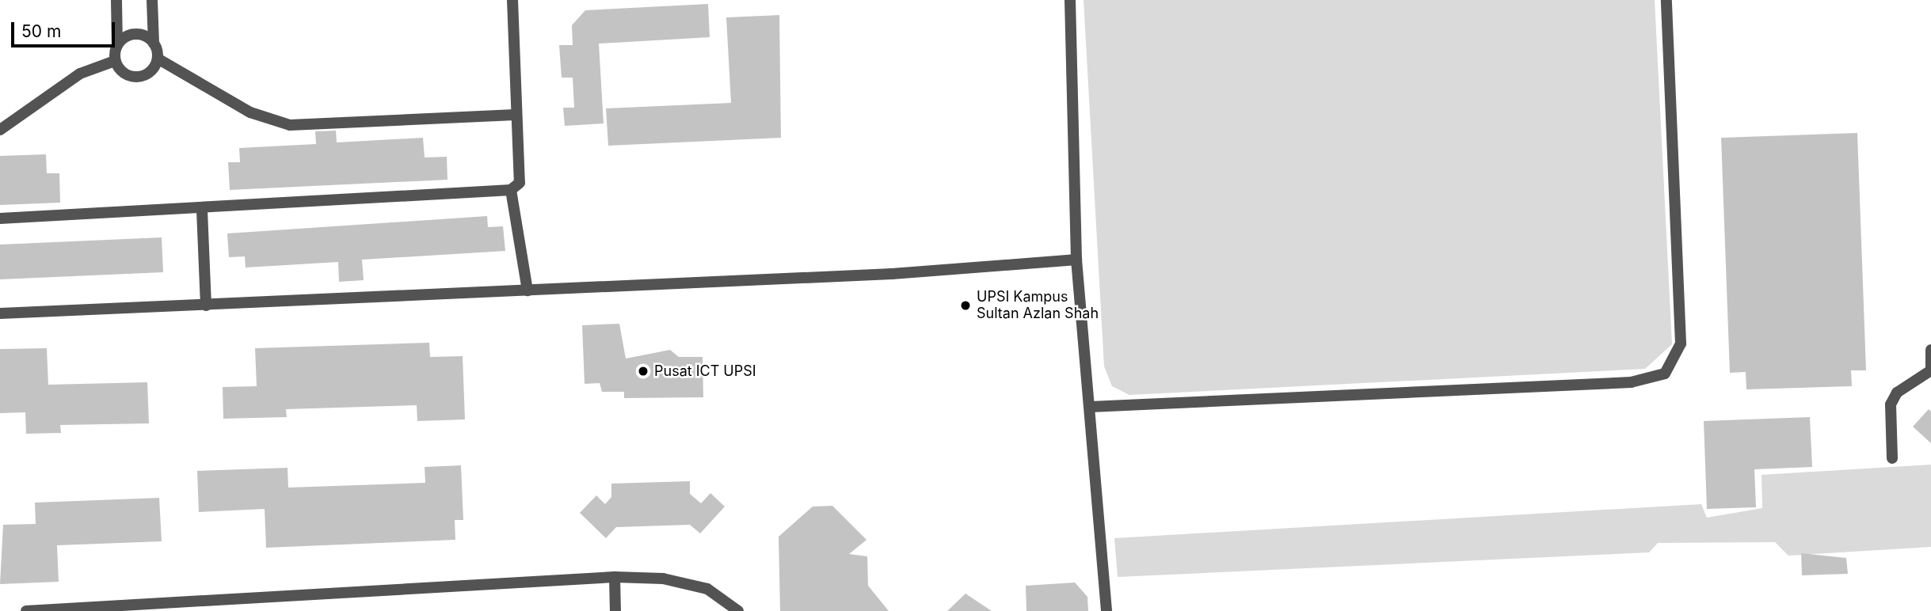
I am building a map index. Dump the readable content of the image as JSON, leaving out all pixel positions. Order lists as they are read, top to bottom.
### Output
{
  "places": ["UPSI Kampus Sultan Azlan Shah", "Pusat ICT UPSI"],
  "scale_bar": "50 m"
}
